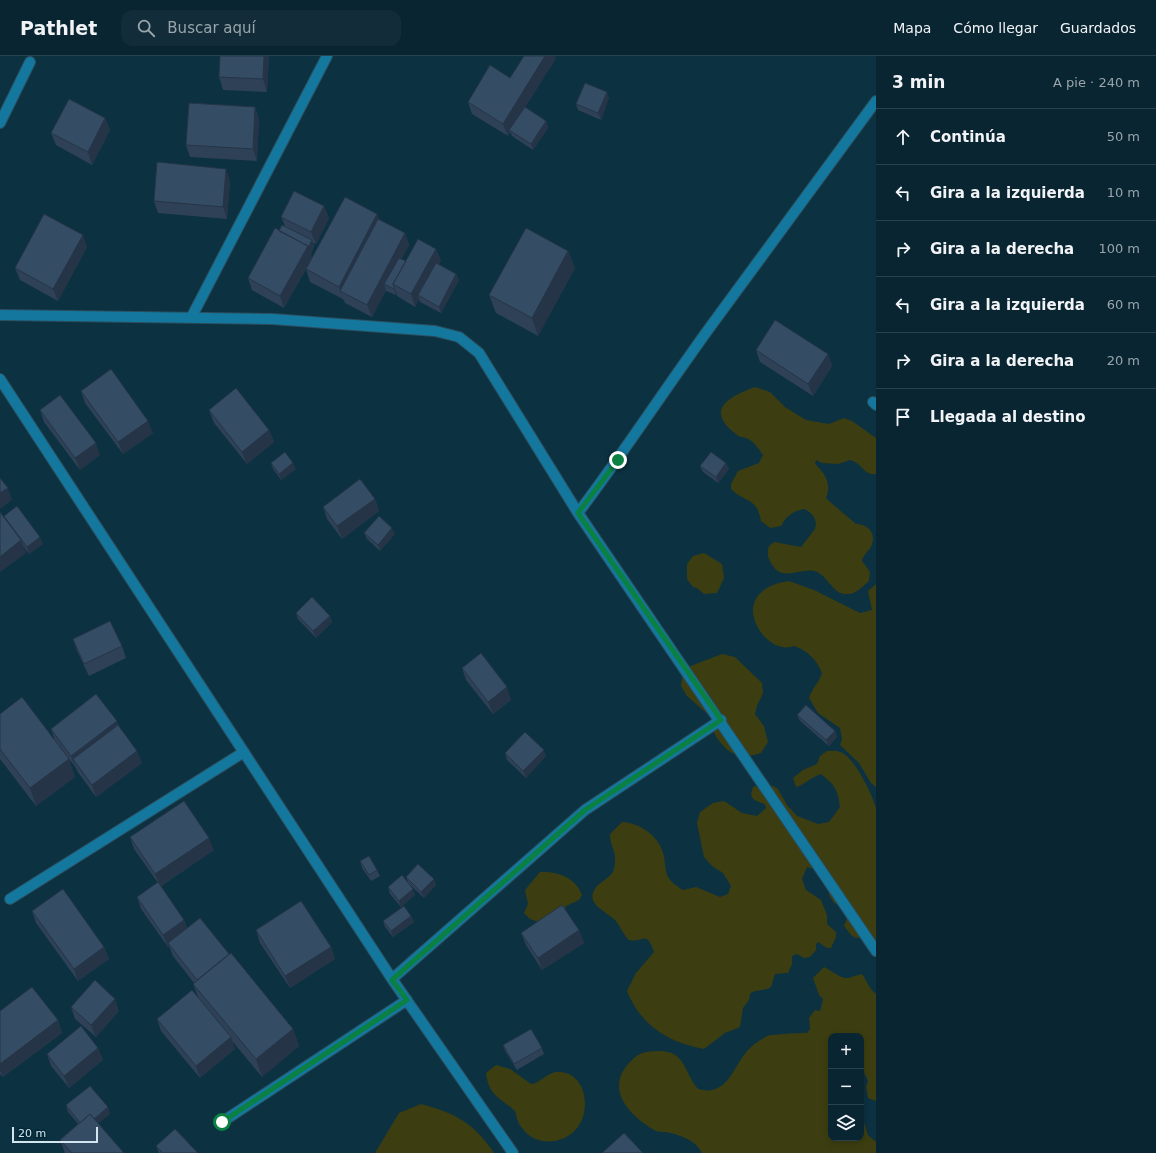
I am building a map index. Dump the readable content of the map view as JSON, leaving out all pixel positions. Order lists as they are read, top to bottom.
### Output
{
  "scale_bar": "20 m",
  "page": {
    "header": "Pathlet",
    "search": "Buscar aquí",
    "nav": ["Mapa", "Cómo llegar", "Guardados"],
    "heading": ["3 min", "A pie · 240 m"],
    "list": [
      ["Continúa", "50 m"],
      ["Gira a la izquierda", "10 m"],
      ["Gira a la derecha", "100 m"],
      ["Gira a la izquierda", "60 m"],
      ["Gira a la derecha", "20 m"],
      "Llegada al destino"
    ],
    "map_buttons": ["+", "−"],
    "scale": "20 m"
  }
}
